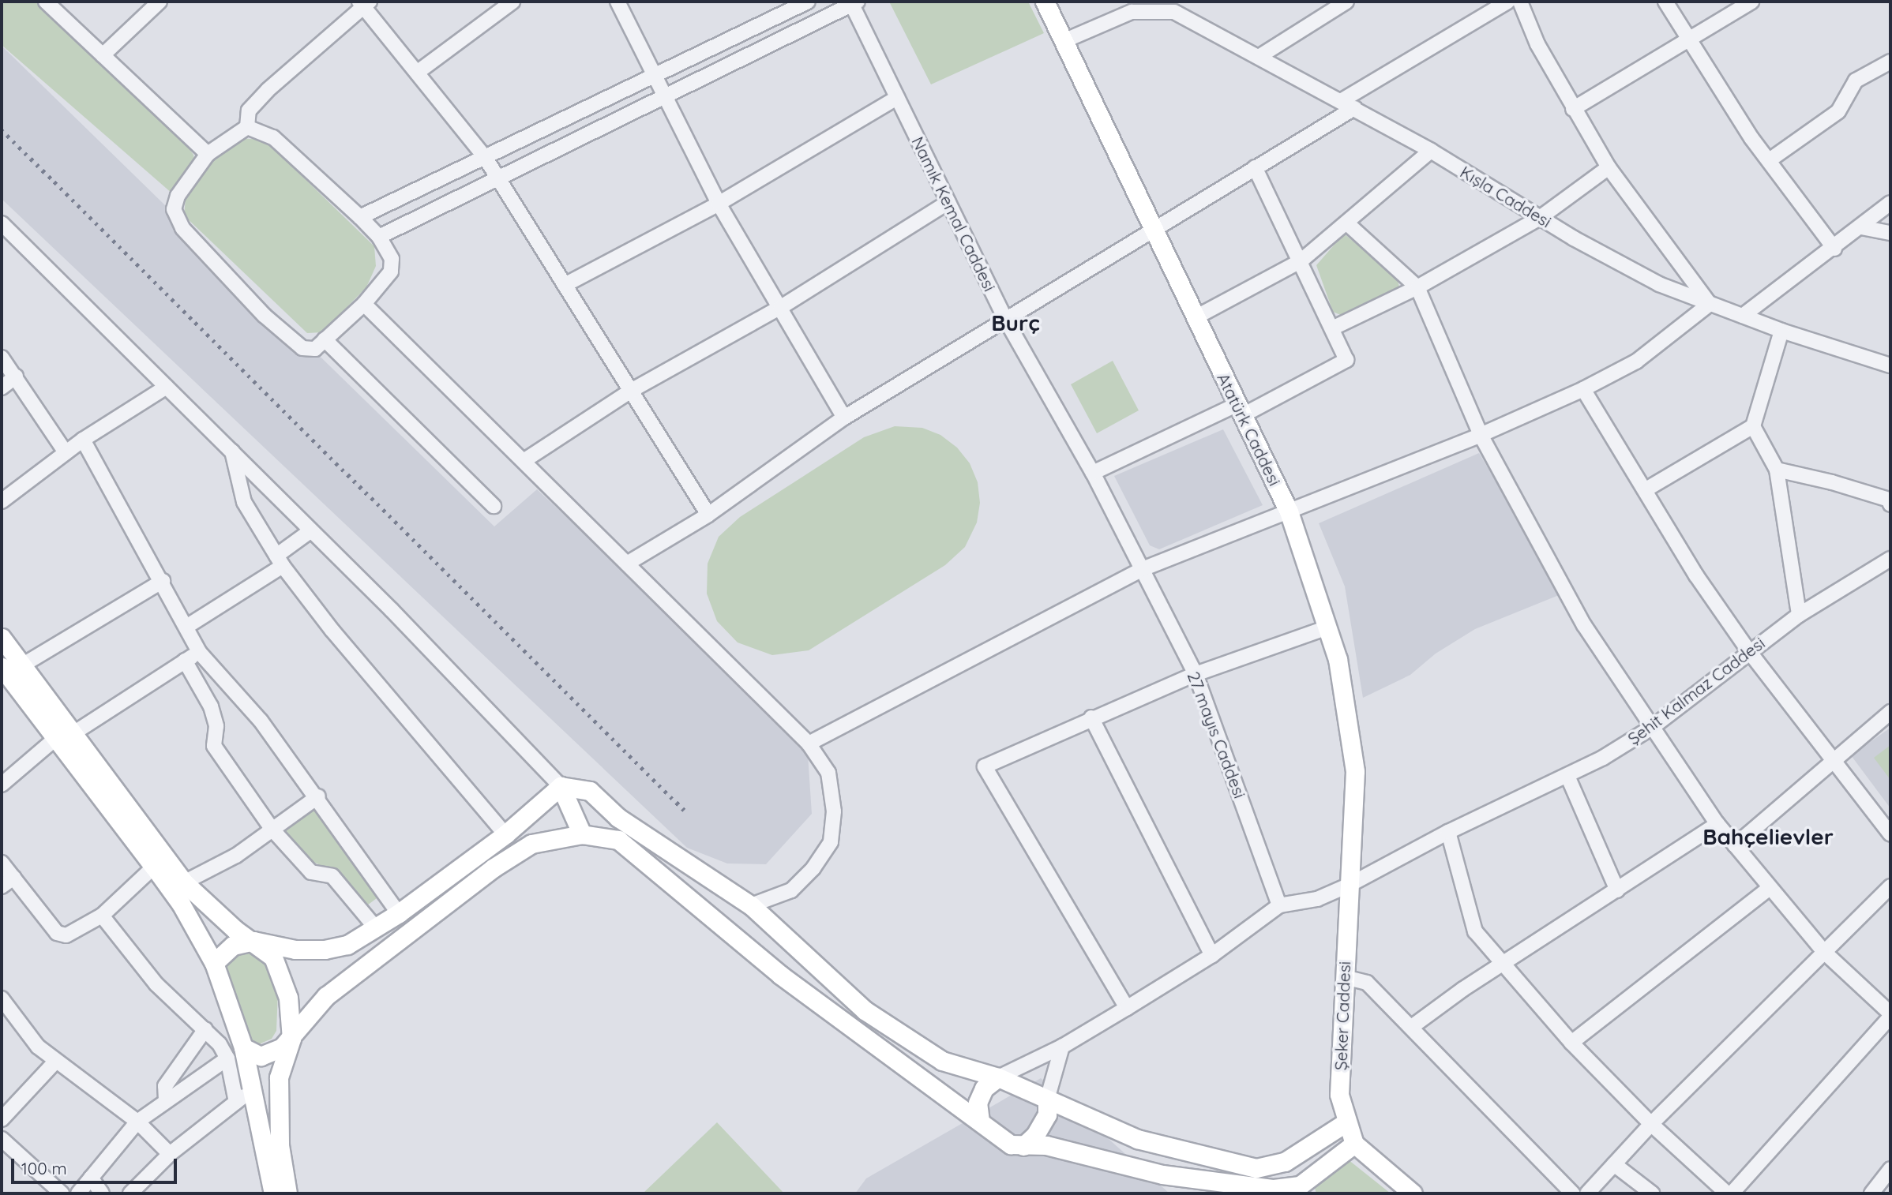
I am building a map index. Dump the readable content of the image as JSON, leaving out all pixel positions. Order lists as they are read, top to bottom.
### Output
{
  "streets": {
    "main road": ["Atatürk Caddesi", "Şeker Caddesi"],
    "street": [
      "Kışla Caddesi",
      "Namık Kemal Caddesi",
      "Şehit Kalmaz Caddesi",
      "27 mayıs Caddesi"
    ]
  },
  "crossings": [
    ["Namık Kemal Caddesi", "27 mayıs Caddesi"],
    ["Atatürk Caddesi", "Şehit Kalmaz Caddesi"],
    ["Atatürk Caddesi", "Şeker Caddesi"],
    ["Şehit Kalmaz Caddesi", "27 mayıs Caddesi"],
    ["Şehit Kalmaz Caddesi", "Şeker Caddesi"]
  ],
  "districts": ["Burç", "Bahçelievler"],
  "scale_bar": "100 m"
}
